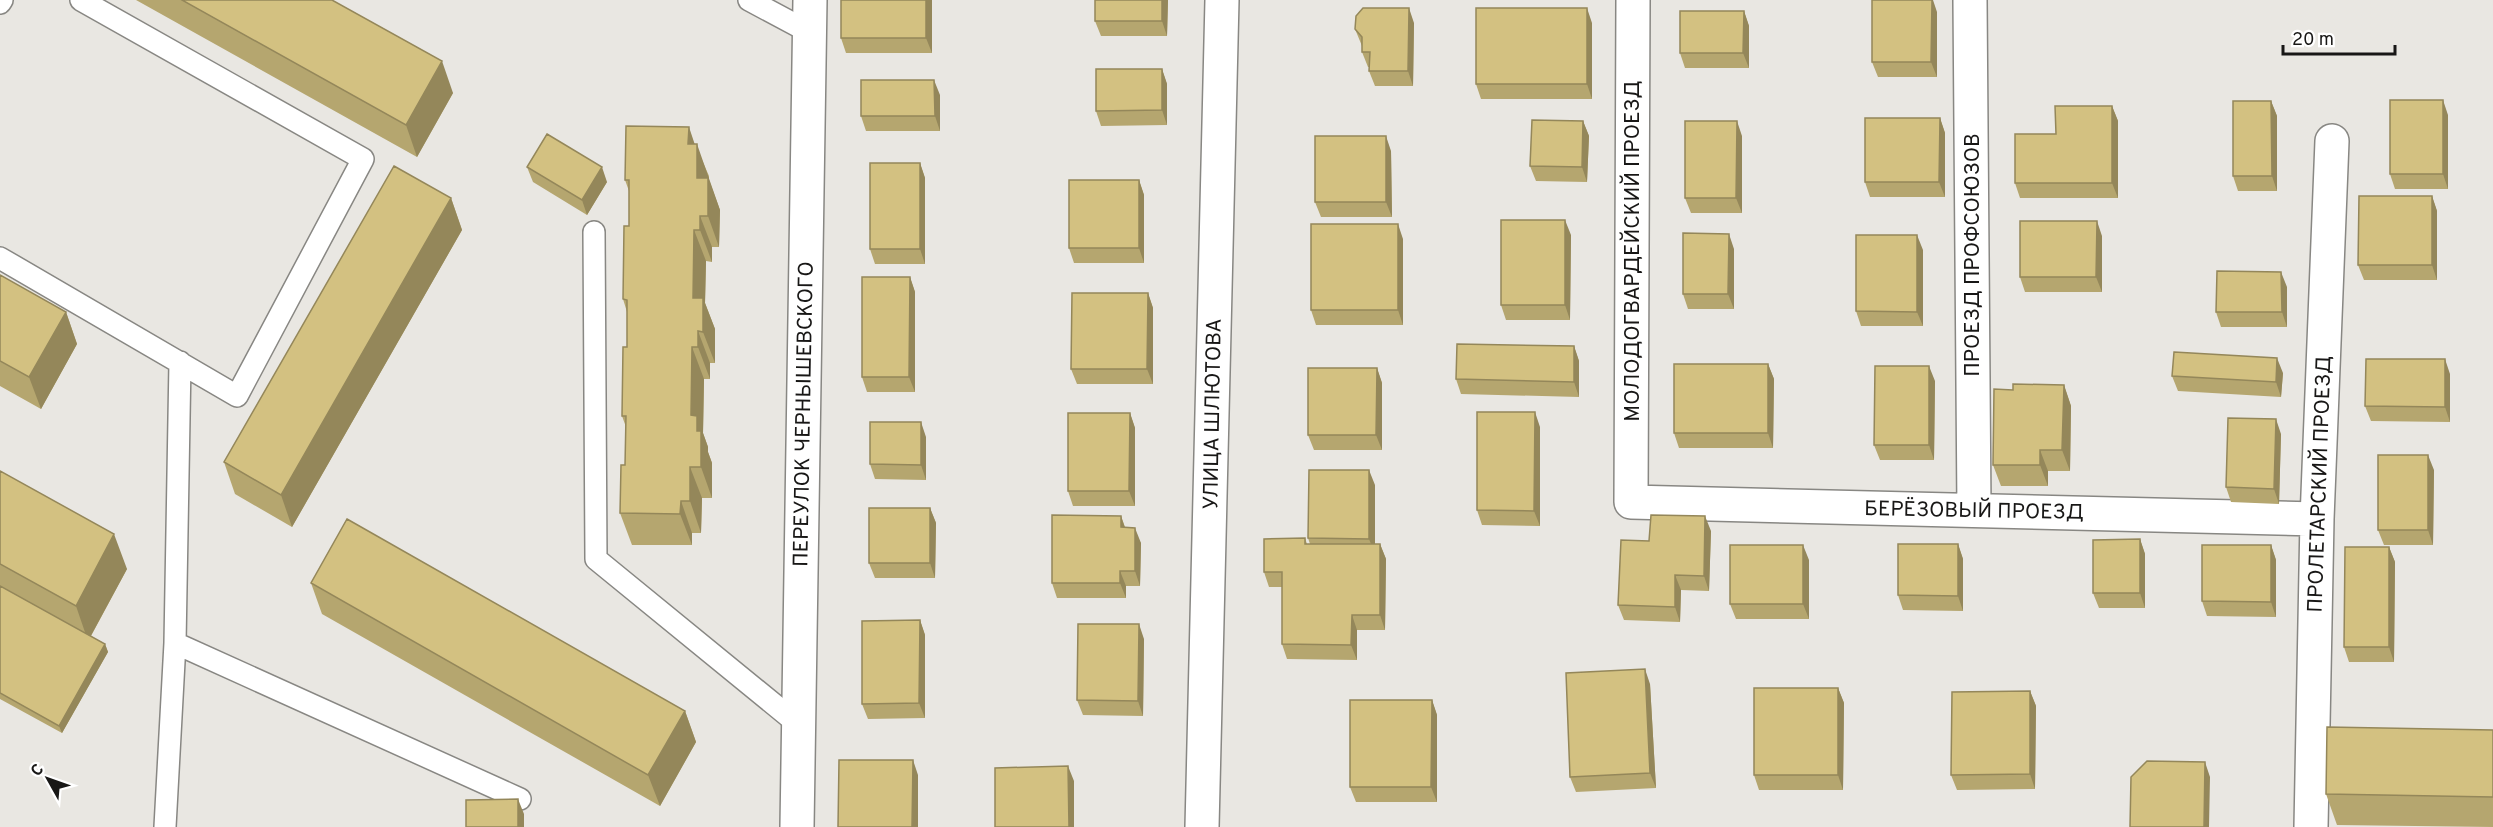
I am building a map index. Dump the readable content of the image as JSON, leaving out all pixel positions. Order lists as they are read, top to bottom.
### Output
{
  "streets": {
    "street": [
      "МОЛОДОГВАРДЕЙСКИЙ ПРОЕЗД",
      "ПРОЕЗД ПРОФСОЮЗОВ",
      "ПЕРЕУЛОК ЧЕРНЫШЕВСКОГО",
      "УЛИЦА ШЛЮТОВА",
      "ПРОЛЕТАРСКИЙ ПРОЕЗД",
      "БЕРЁЗОВЫЙ ПРОЕЗД"
    ]
  },
  "crossings": [
    ["МОЛОДОГВАРДЕЙСКИЙ ПРОЕЗД", "БЕРЁЗОВЫЙ ПРОЕЗД"],
    ["ПРОЕЗД ПРОФСОЮЗОВ", "БЕРЁЗОВЫЙ ПРОЕЗД"],
    ["ПРОЛЕТАРСКИЙ ПРОЕЗД", "БЕРЁЗОВЫЙ ПРОЕЗД"]
  ],
  "scale_bar": "20 m",
  "north": "top left"
}
